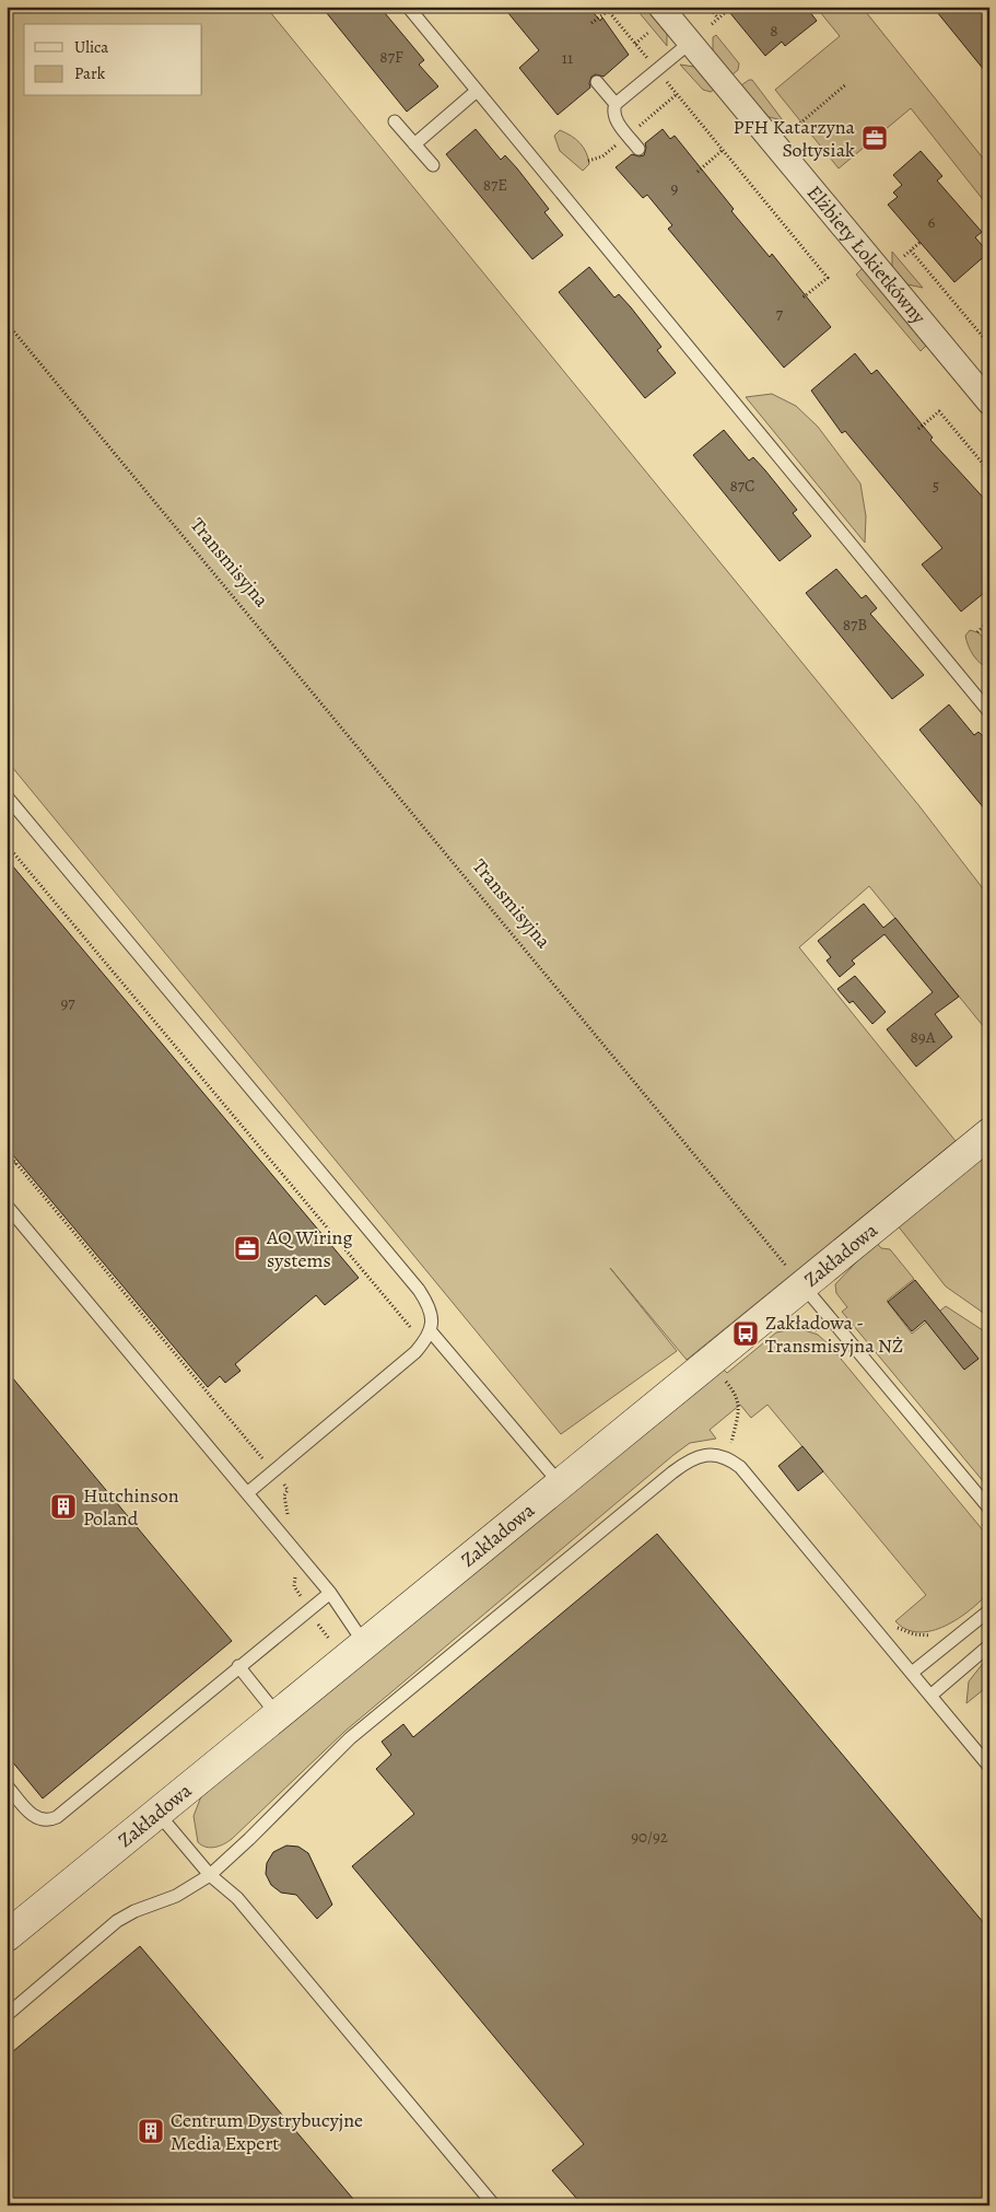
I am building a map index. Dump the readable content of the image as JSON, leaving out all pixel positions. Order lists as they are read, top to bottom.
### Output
{
  "streets": {
    "street": ["Elżbiety Łokietkówny", "Zakładowa"],
    "path": ["Transmisyjna"]
  },
  "crossings": [
    ["Transmisyjna", "Zakładowa"]
  ],
  "places": {
    "office": ["PFH Katarzyna Sołtysiak", "AQ Wiring systems"],
    "bus stop": ["Zakładowa - Transmisyjna NŻ"],
    "building": ["Hutchinson Poland", "Centrum Dystrybucyjne Media Expert"]
  },
  "house_numbers": [
    "8",
    "87F",
    "11",
    "87E",
    "9",
    "6",
    "7",
    "87C",
    "5",
    "87B",
    "97",
    "89A",
    "90/92"
  ],
  "legend": ["Ulica", "Park"]
}
